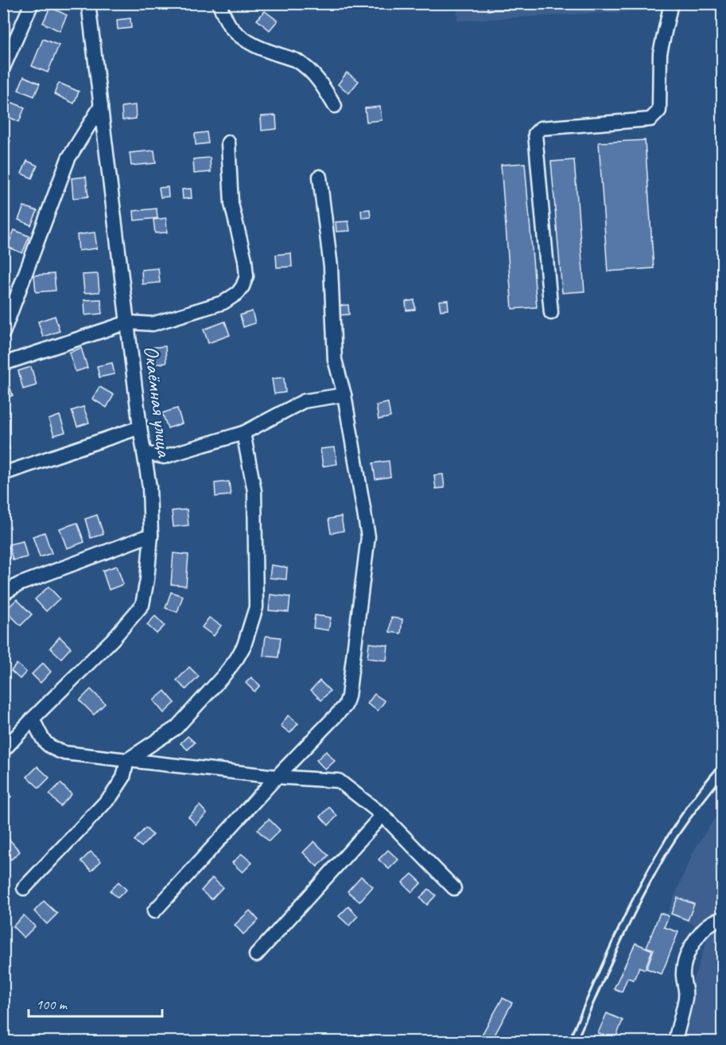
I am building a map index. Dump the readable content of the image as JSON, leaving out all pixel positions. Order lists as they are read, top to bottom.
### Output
{
  "streets": {
    "street": ["Окаёмная улица"]
  },
  "scale_bar": "100 m"
}
